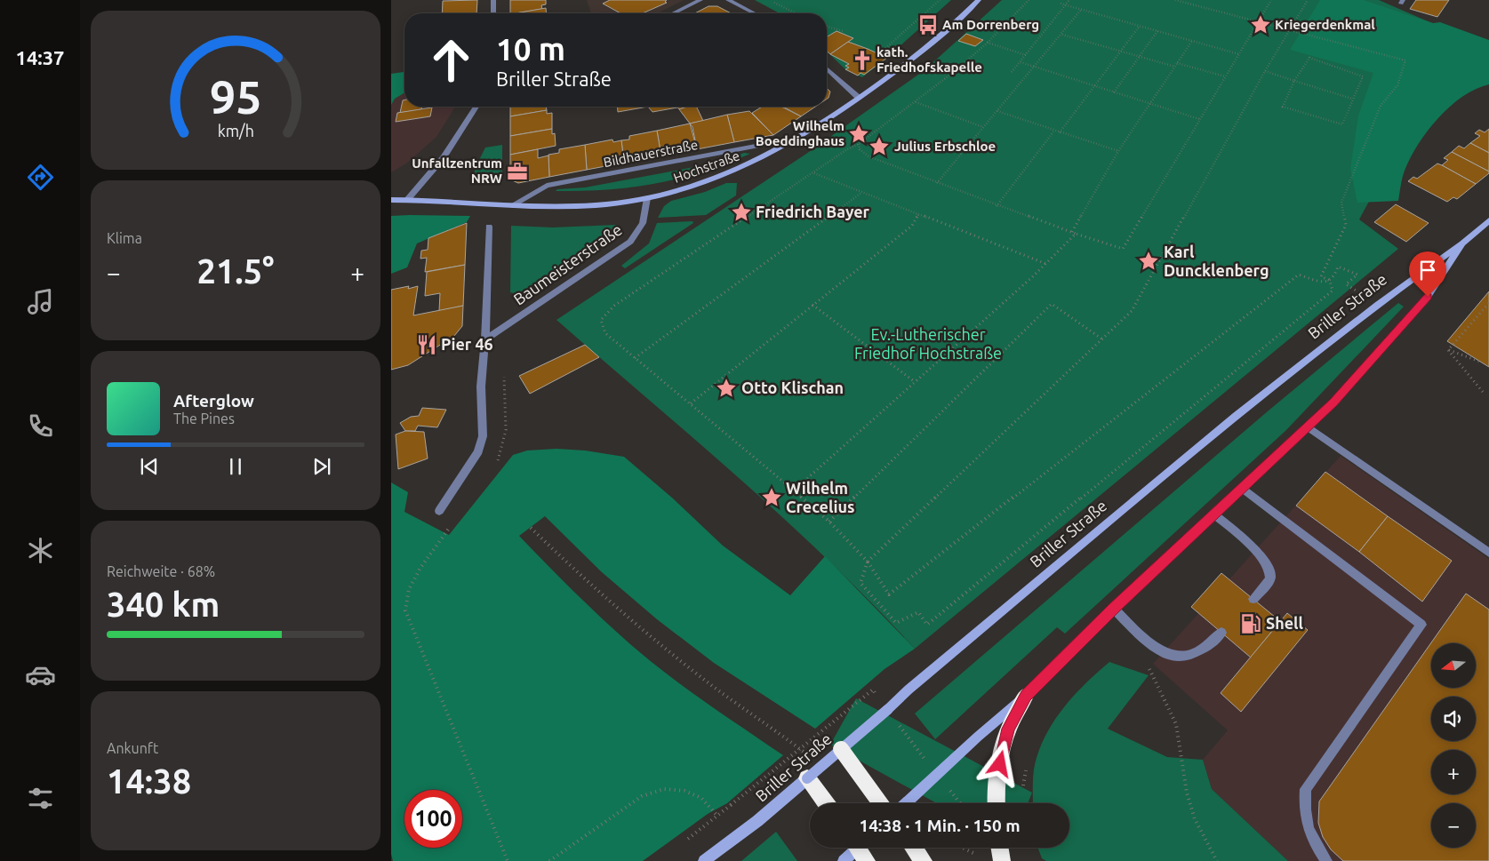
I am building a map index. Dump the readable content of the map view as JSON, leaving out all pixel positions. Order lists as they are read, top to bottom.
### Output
{
  "streets": {
    "main road": ["Hochstraße", "Briller Straße"],
    "street": ["Bildhauerstraße", "Baumeisterstraße"]
  },
  "crossings": [
    ["Bildhauerstraße", "Hochstraße"],
    ["Hochstraße", "Baumeisterstraße"]
  ],
  "parks": ["Ev.-Lutherischer Friedhof Hochstraße"],
  "places": {
    "bus stop": ["Am Dorrenberg"],
    "place": [
      "Kriegerdenkmal",
      "Wilhelm Boeddinghaus",
      "Julius Erbschloe",
      "Friedrich Bayer",
      "Karl Duncklenberg",
      "Otto Klischan",
      "Wilhelm Crecelius"
    ],
    "church": ["kath. Friedhofskapelle"],
    "office": ["Unfallzentrum NRW"],
    "restaurant": ["Pier 46"],
    "fuel station": ["Shell"]
  },
  "north": "left",
  "page": {
    "tabs": "14:37",
    "turn": ["10 m", "Briller Straße"],
    "tile": [
      "Klima",
      ["Reichweite · 68%", "340 km"],
      ["Ankunft", "14:38"]
    ],
    "heat": ["−", "21.5°", "+"],
    "song": ["Afterglow", "The Pines"],
    "map_buttons": ["+", "−"],
    "limit": "100",
    "trip": "14:38 · 1 Min. · 150 m",
    "gauge": ["95", "km/h"]
  }
}
